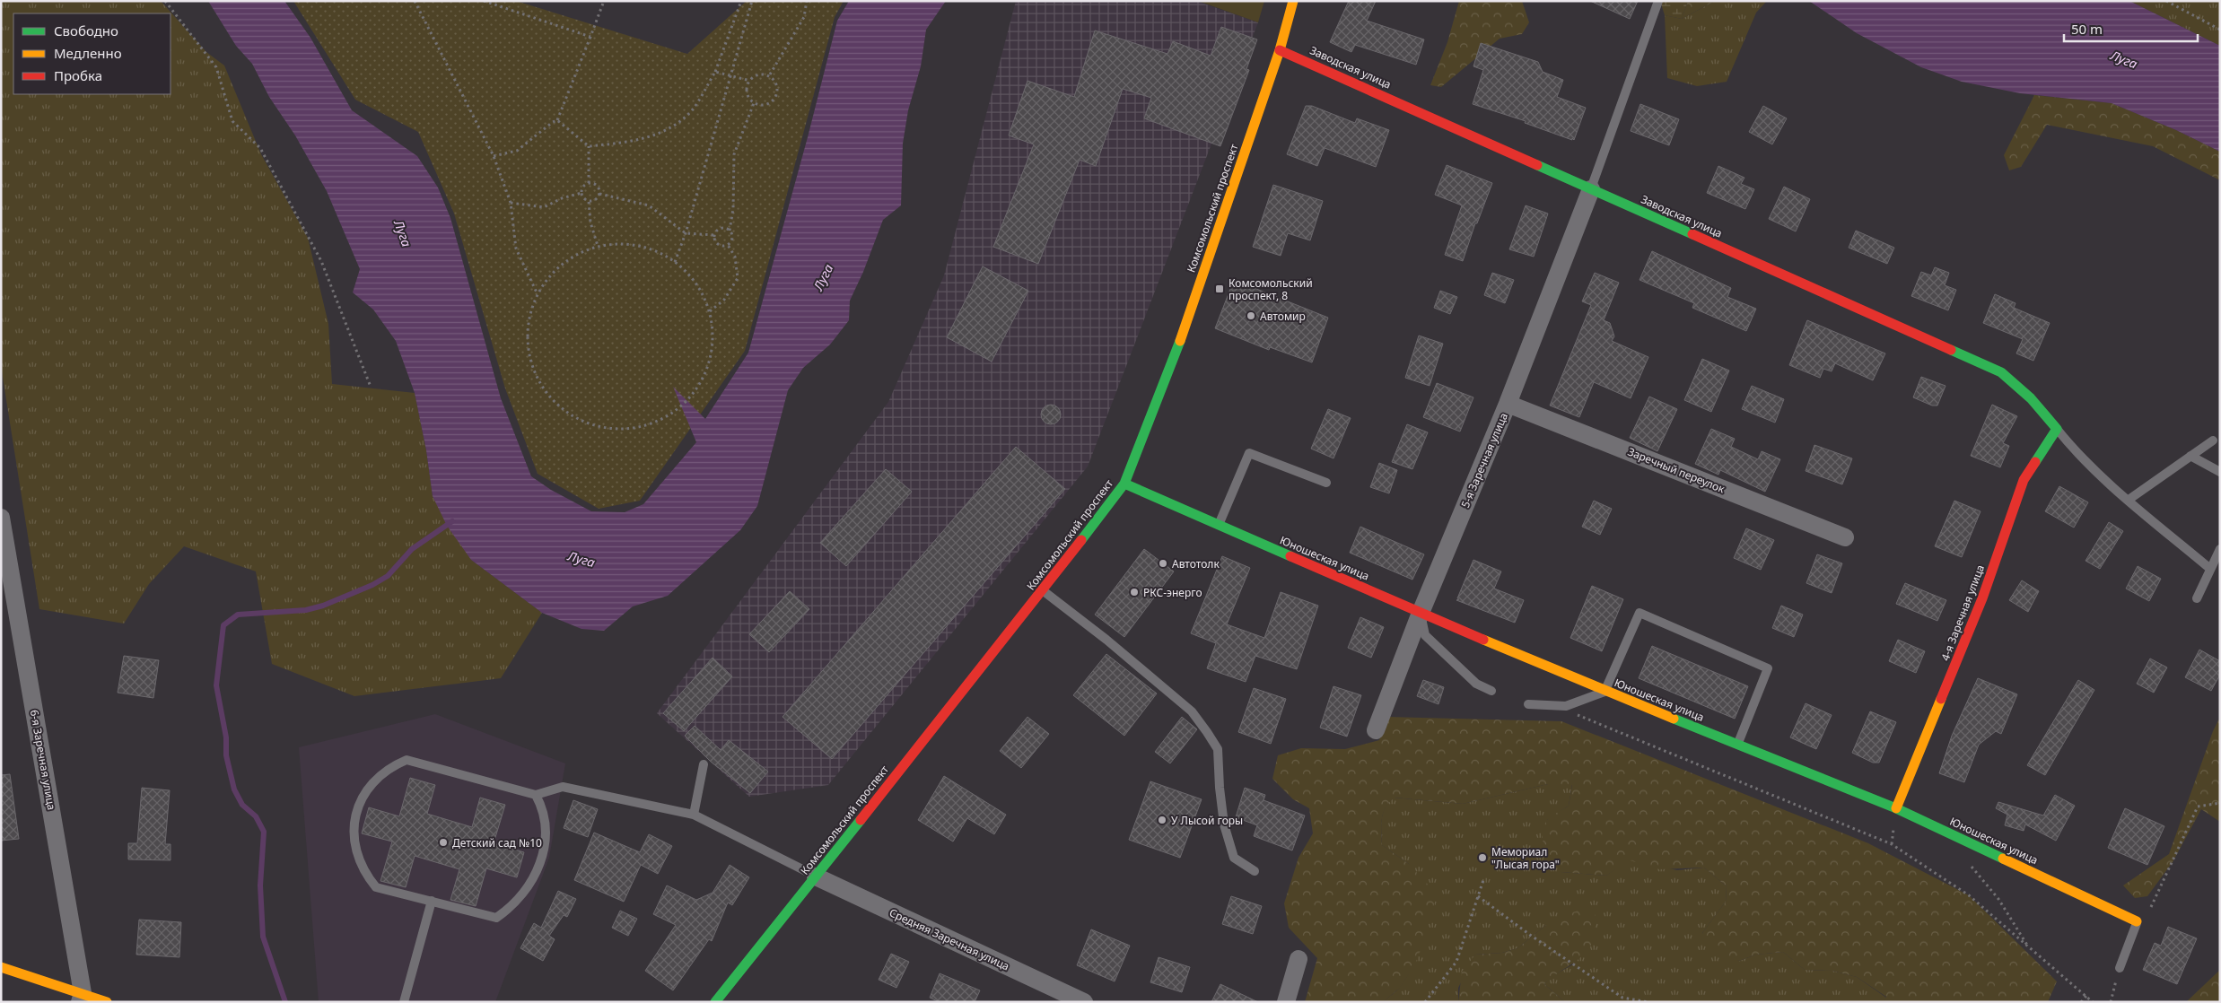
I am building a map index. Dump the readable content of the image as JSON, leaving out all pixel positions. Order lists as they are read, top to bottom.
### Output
{
  "streets": {
    "street": [
      "Заводская улица",
      "Комсомольский проспект",
      "5-я Заречная улица",
      "Заречный переулок",
      "Юношеская улица",
      "4-я Заречная улица",
      "6-я Заречная улица",
      "Средняя Заречная улица"
    ]
  },
  "crossings": [
    ["Заводская улица", "Комсомольский проспект"],
    ["Заводская улица", "5-я Заречная улица"],
    ["Заводская улица", "4-я Заречная улица"],
    ["Комсомольский проспект", "Юношеская улица"],
    ["Комсомольский проспект", "Средняя Заречная улица"],
    ["5-я Заречная улица", "Заречный переулок"],
    ["5-я Заречная улица", "Юношеская улица"],
    ["Юношеская улица", "4-я Заречная улица"]
  ],
  "water": ["Луга"],
  "places": {
    "transit": ["Комсомольский проспект, 8"],
    "other": [
      "Автомир",
      "Автотолк",
      "РКС-энерго",
      "У Лысой горы",
      "Детский сад №10",
      "Мемориал \"Лысая гора\""
    ]
  },
  "legend": ["Свободно", "Медленно", "Пробка"],
  "scale_bar": "50 m"
}
